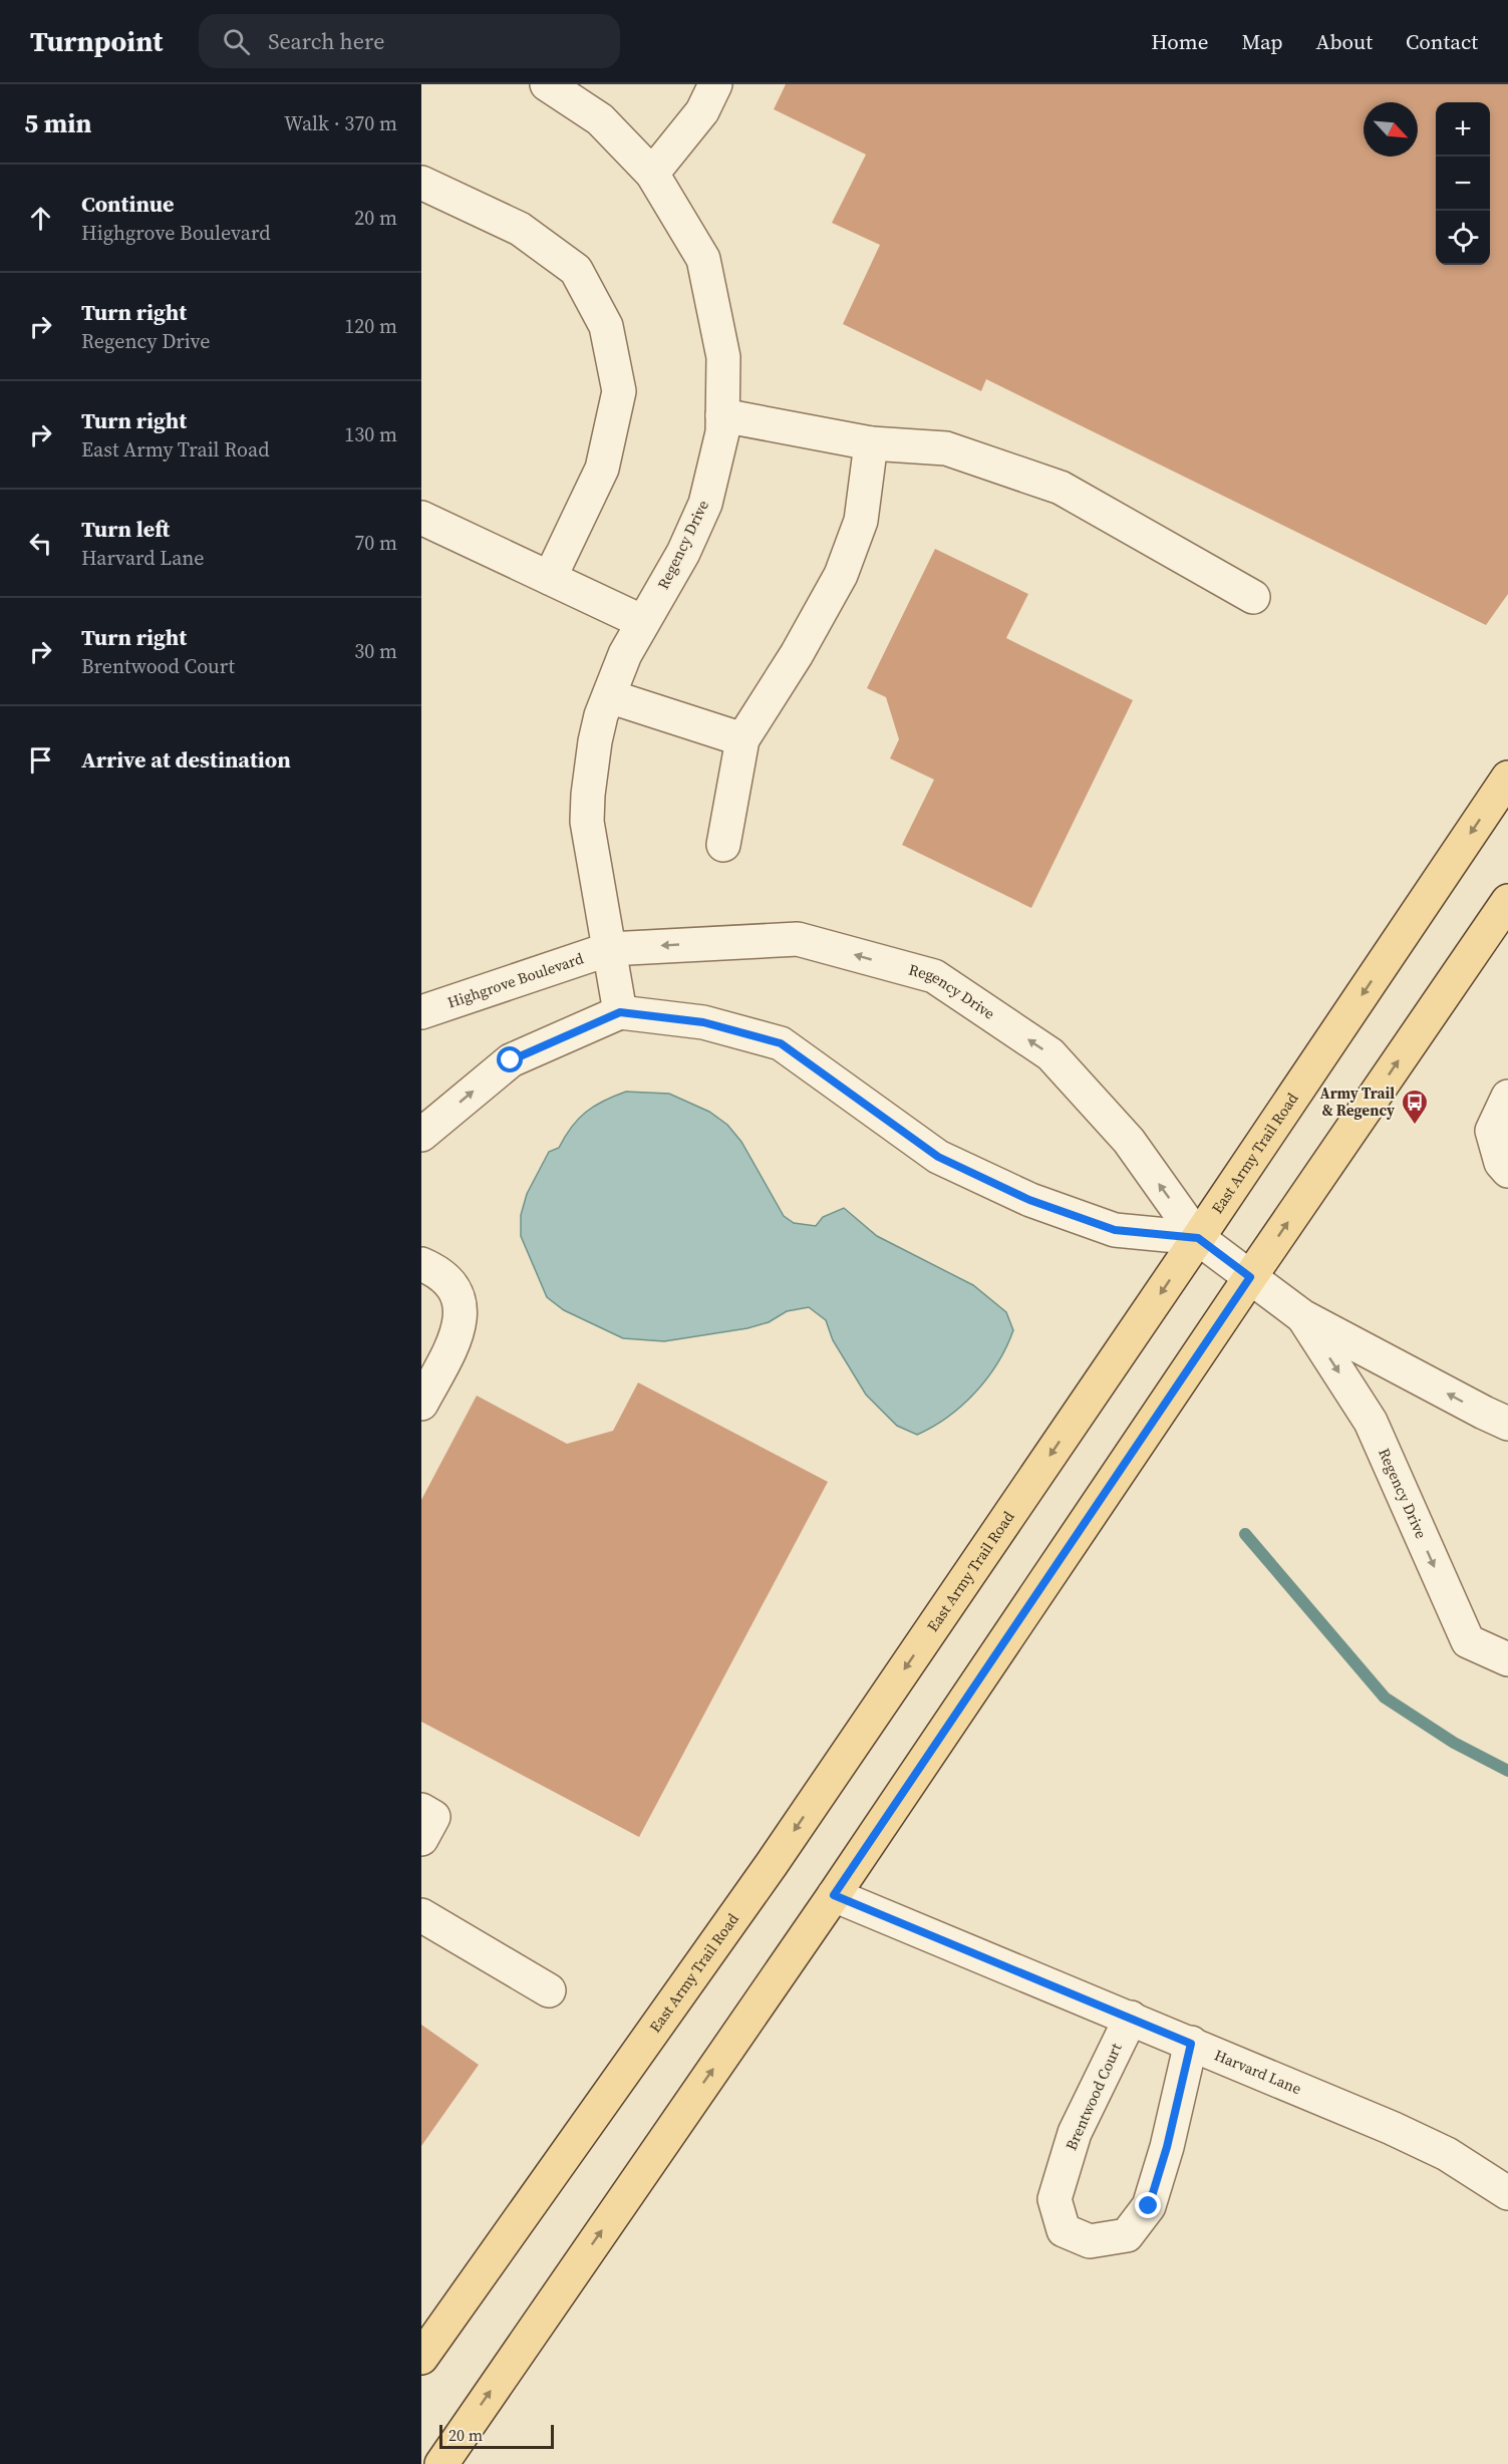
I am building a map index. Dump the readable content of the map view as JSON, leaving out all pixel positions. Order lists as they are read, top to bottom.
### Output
{
  "streets": {
    "main road": ["East Army Trail Road"],
    "street": [
      "Regency Drive",
      "Highgrove Boulevard",
      "Harvard Lane",
      "Brentwood Court"
    ]
  },
  "crossings": [
    ["Regency Drive", "Highgrove Boulevard"],
    ["Regency Drive", "East Army Trail Road"],
    ["Harvard Lane", "Brentwood Court"]
  ],
  "places": {
    "bus stop": ["Army Trail & Regency"]
  },
  "scale_bar": "20 m",
  "north": "bottom right",
  "page": {
    "header": "Turnpoint",
    "search": "Search here",
    "nav": [
      "Home",
      "Map",
      "About",
      "Contact"
    ],
    "heading": ["5 min", "Walk · 370 m"],
    "map_buttons": ["+", "−"],
    "list": [
      ["Continue", "Highgrove Boulevard", "20 m"],
      ["Turn right", "Regency Drive", "120 m"],
      ["Turn right", "East Army Trail Road", "130 m"],
      ["Turn left", "Harvard Lane", "70 m"],
      ["Turn right", "Brentwood Court", "30 m"],
      "Arrive at destination"
    ],
    "scale": "20 m"
  }
}
